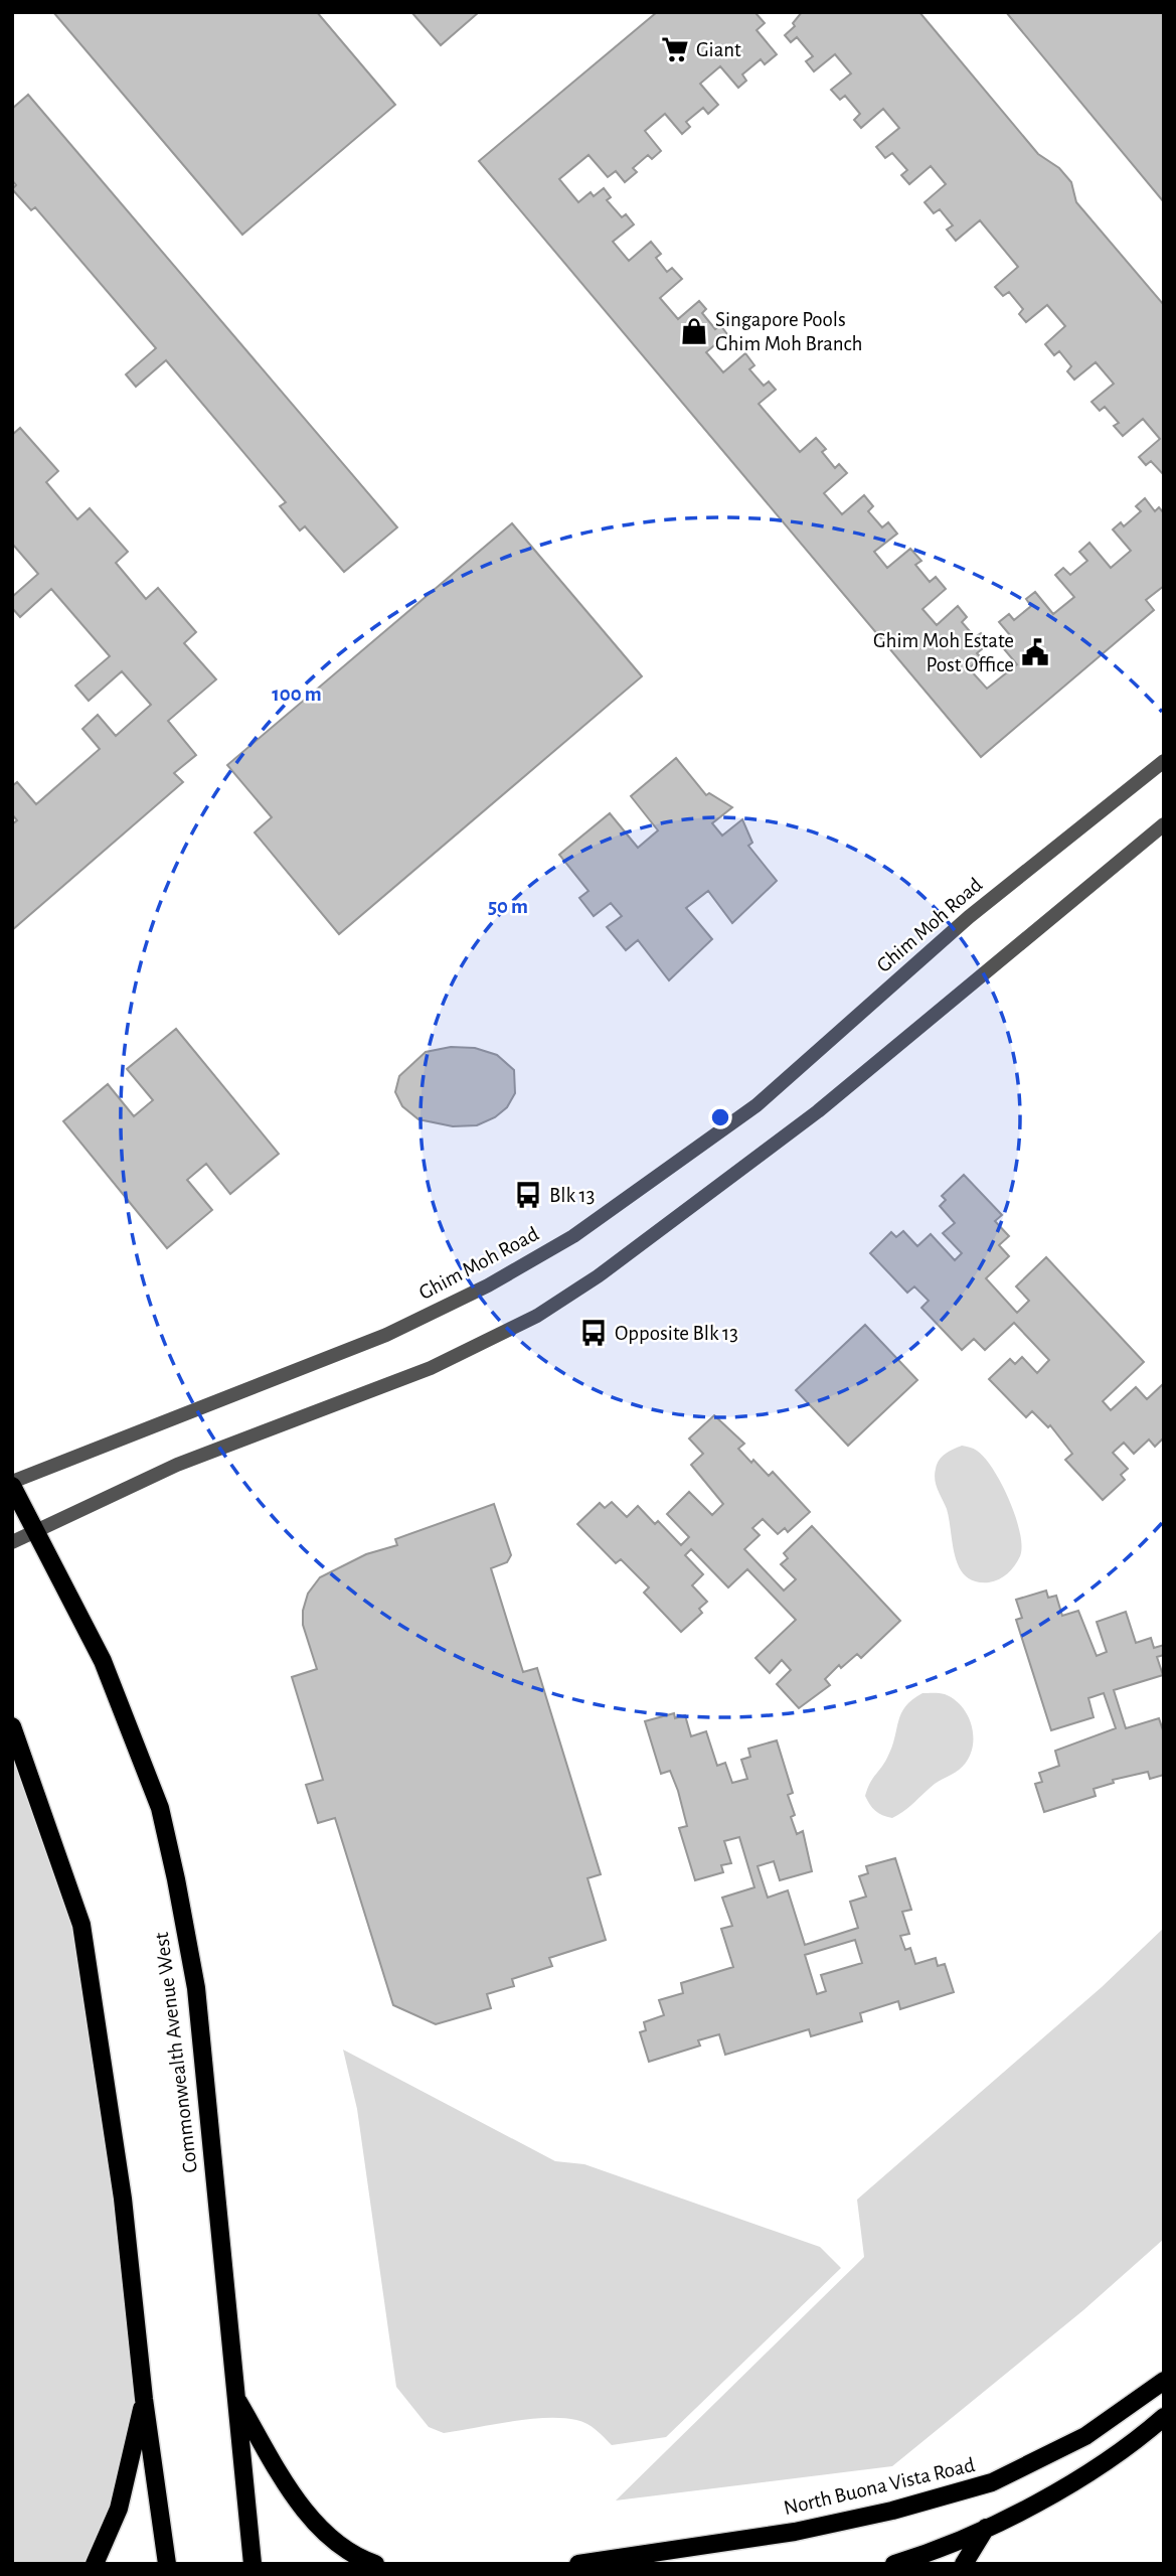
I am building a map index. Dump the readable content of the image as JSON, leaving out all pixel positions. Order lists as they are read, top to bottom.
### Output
{
  "streets": {
    "main road": ["Commonwealth Avenue West", "North Buona Vista Road"],
    "street": ["Ghim Moh Road"]
  },
  "crossings": [
    ["Ghim Moh Road", "Commonwealth Avenue West"]
  ],
  "places": {
    "supermarket": ["Giant"],
    "shop": ["Singapore Pools Ghim Moh Branch"],
    "public building": ["Ghim Moh Estate Post Office"],
    "bus stop": ["Blk 13", "Opposite Blk 13"]
  },
  "rings": ["100 m", "50 m"]
}
